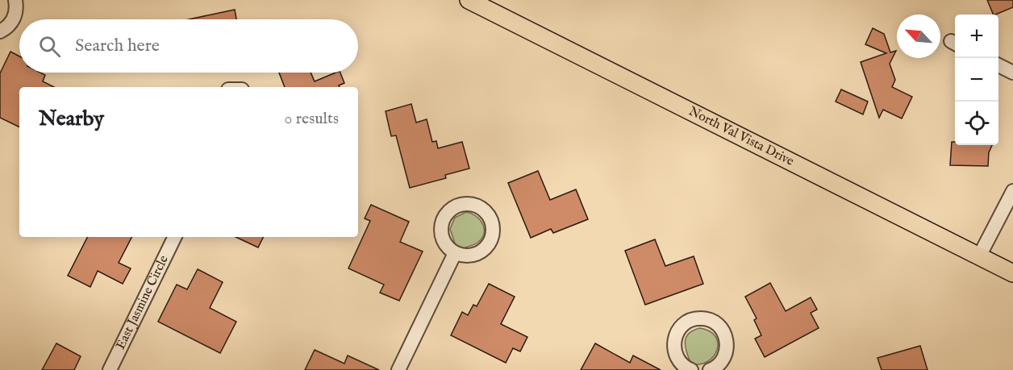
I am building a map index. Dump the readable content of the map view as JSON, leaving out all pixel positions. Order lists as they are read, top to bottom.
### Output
{
  "streets": {
    "main road": ["North Val Vista Drive"],
    "street": ["East Jasmine Circle"]
  },
  "north": "top left",
  "page": {
    "map_buttons": ["+", "−"],
    "search": "Search here",
    "heading": ["Nearby", "0 results"]
  }
}
